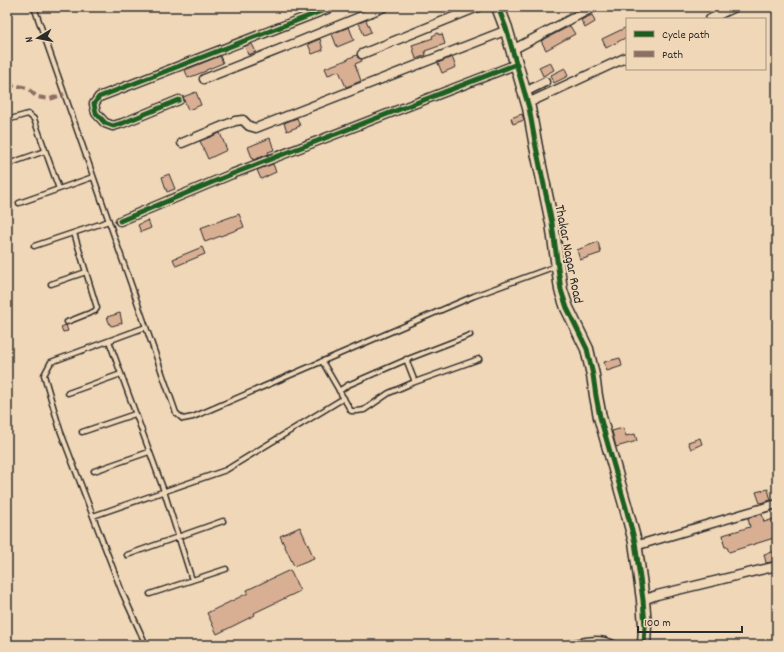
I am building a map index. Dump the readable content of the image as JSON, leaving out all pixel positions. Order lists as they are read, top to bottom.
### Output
{
  "streets": {
    "street": ["Thakar Nagar Road"]
  },
  "legend": ["Cycle path", "Path"],
  "scale_bar": "100 m",
  "north": "left"
}
